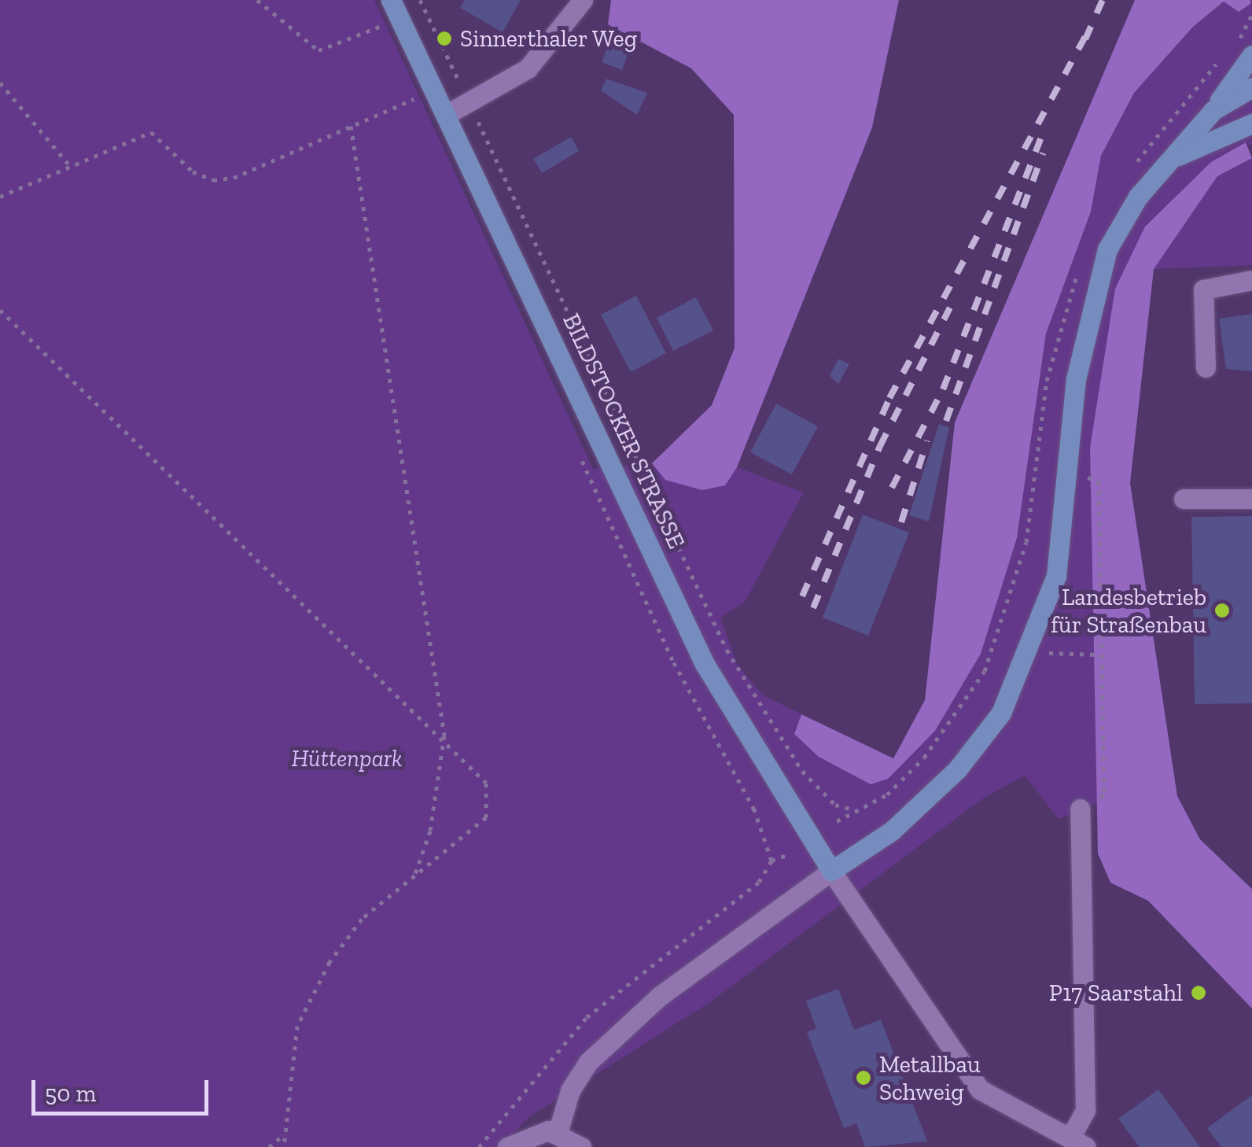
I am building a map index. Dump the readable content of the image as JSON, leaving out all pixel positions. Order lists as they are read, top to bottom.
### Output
{
  "streets": {
    "main road": ["BILDSTOCKER STRASSE"]
  },
  "parks": ["Hüttenpark"],
  "places": [
    "Sinnerthaler Weg",
    "Landesbetrieb für Straßenbau",
    "P17 Saarstahl",
    "Metallbau Schweig"
  ],
  "scale_bar": "50 m"
}
